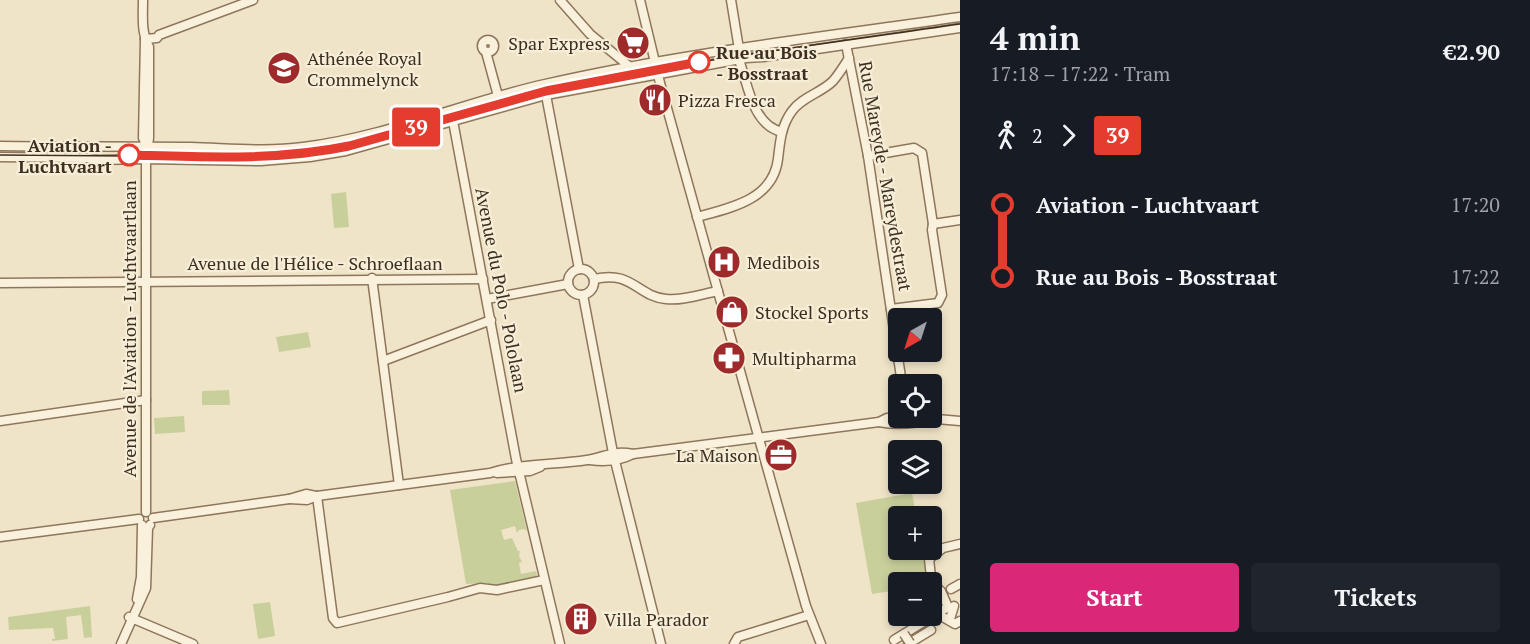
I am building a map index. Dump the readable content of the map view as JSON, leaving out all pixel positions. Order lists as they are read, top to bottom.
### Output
{
  "streets": {
    "street": [
      "Rue Mareyde - Mareydestraat",
      "Avenue de l'Hélice - Schroeflaan",
      "Avenue du Polo - Pololaan",
      "Avenue de l'Aviation - Luchtvaartlaan"
    ]
  },
  "crossings": [
    ["Avenue de l'Hélice - Schroeflaan", "Avenue du Polo - Pololaan"],
    ["Avenue de l'Hélice - Schroeflaan", "Avenue de l'Aviation - Luchtvaartlaan"]
  ],
  "places": {
    "supermarket": ["Spar Express"],
    "other": ["Rue au Bois - Bosstraat", "Aviation - Luchtvaart"],
    "school or university": ["Athénée Royal Crommelynck"],
    "restaurant": ["Pizza Fresca"],
    "hospital": ["Medibois"],
    "shop": ["Stockel Sports"],
    "pharmacy": ["Multipharma"],
    "office": ["La Maison"],
    "building": ["Villa Parador"]
  },
  "lines": ["tram line 39"],
  "north": "bottom left",
  "page": {
    "on_map": "39",
    "heading": ["4 min", "17:18 – 17:22 · Tram", "€2.90"],
    "legs": ["2", "39"],
    "list": [
      {
        "name": "Aviation - Luchtvaart",
        "value": "17:20"
      },
      {
        "name": "Rue au Bois - Bosstraat",
        "value": "17:22"
      }
    ],
    "map_buttons": ["+", "−"],
    "buttons": ["Start", "Tickets"]
  }
}
